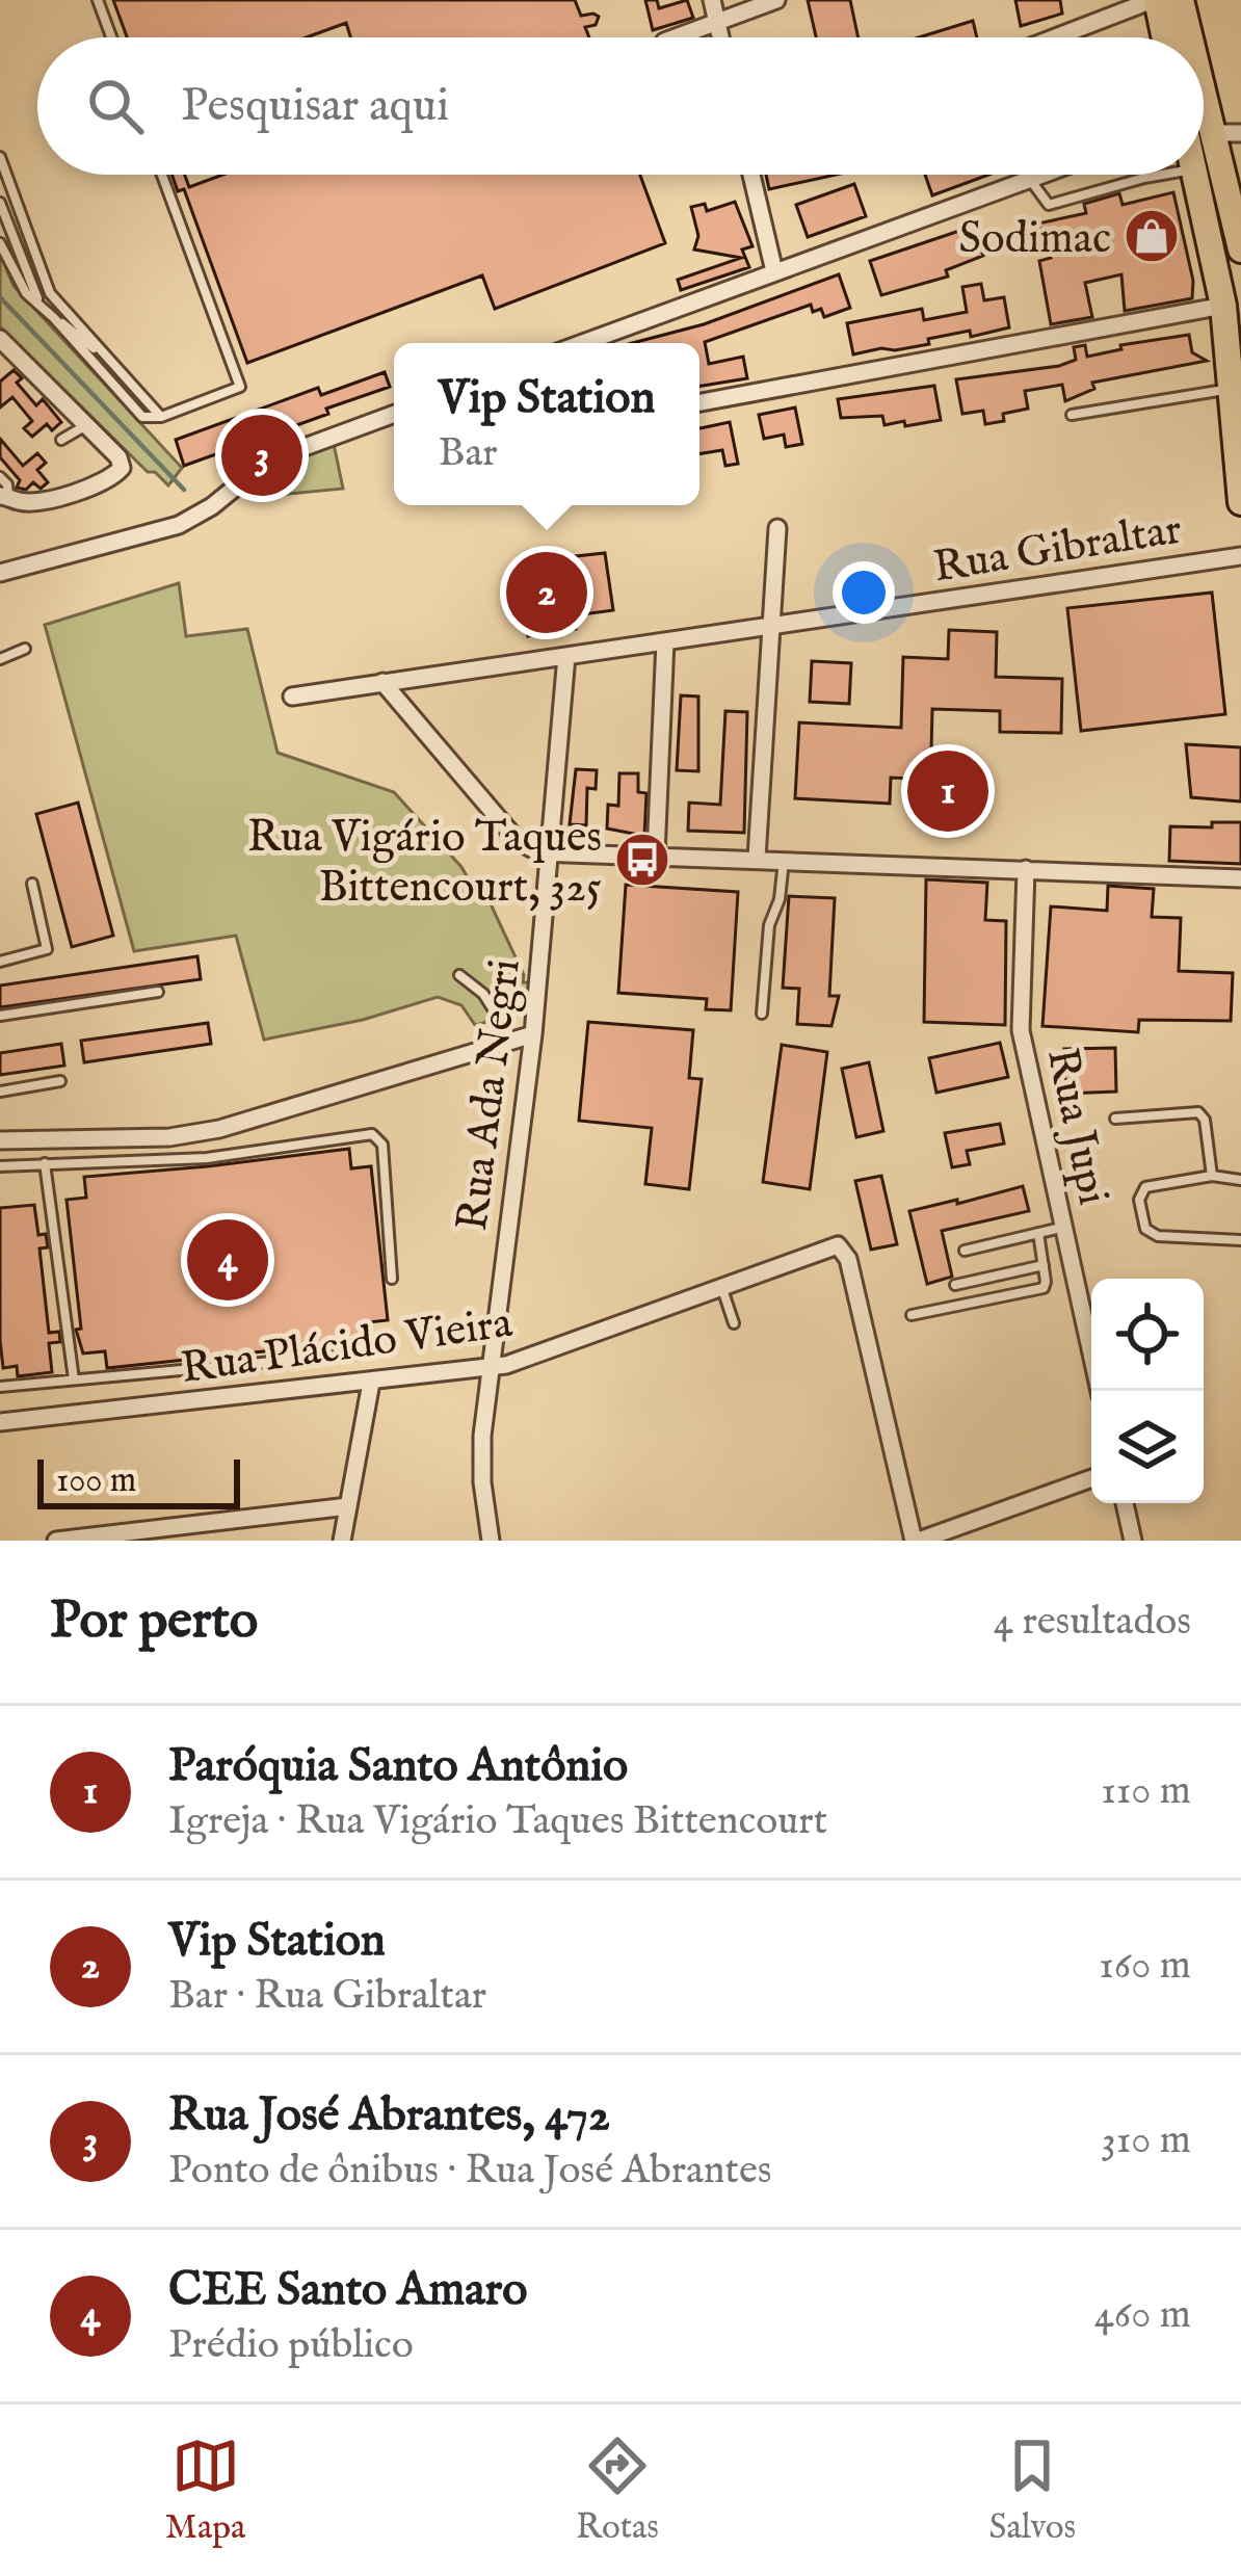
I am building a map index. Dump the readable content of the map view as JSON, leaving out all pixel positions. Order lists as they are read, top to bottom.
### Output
{
  "streets": {
    "street": [
      "Rua Gibraltar",
      "Rua Ada Negri",
      "Rua Jupi",
      "Rua Plácido Vieira"
    ]
  },
  "crossings": [
    ["Rua Gibraltar", "Rua Ada Negri"],
    ["Rua Ada Negri", "Rua Plácido Vieira"]
  ],
  "places": {
    "shop": ["Sodimac"],
    "bus stop": ["Rua Vigário Taques Bittencourt, 325"]
  },
  "scale_bar": "100 m",
  "page": {
    "search": "Pesquisar aqui",
    "popup": ["Vip Station", "Bar"],
    "pins": [
      "3",
      "2",
      "1",
      "4"
    ],
    "scale": "100 m",
    "heading": ["Por perto", "4 resultados"],
    "list": [
      {
        "mark": "1",
        "name": "Paróquia Santo Antônio",
        "note": "Igreja · Rua Vigário Taques Bittencourt",
        "value": "110 m"
      },
      {
        "mark": "2",
        "name": "Vip Station",
        "note": "Bar · Rua Gibraltar",
        "value": "160 m"
      },
      {
        "mark": "3",
        "name": "Rua José Abrantes, 472",
        "note": "Ponto de ônibus · Rua José Abrantes",
        "value": "310 m"
      },
      {
        "mark": "4",
        "name": "CEE Santo Amaro",
        "note": "Prédio público",
        "value": "460 m"
      }
    ],
    "nav": ["Mapa", "Rotas", "Salvos"]
  }
}
